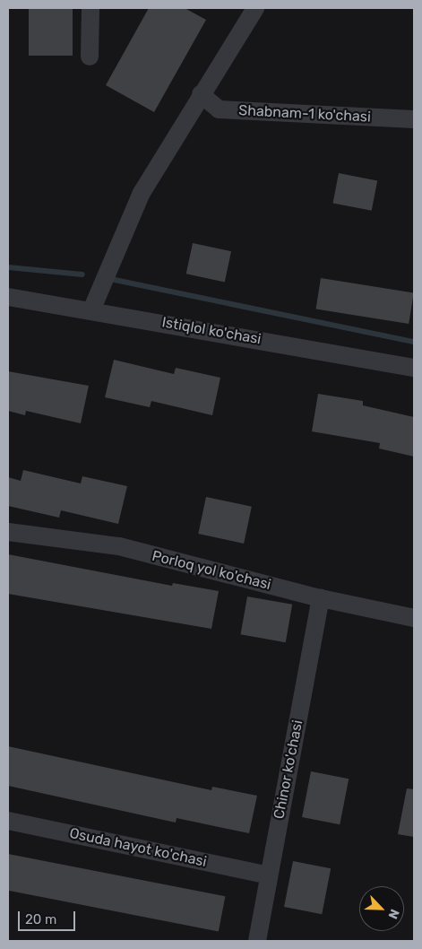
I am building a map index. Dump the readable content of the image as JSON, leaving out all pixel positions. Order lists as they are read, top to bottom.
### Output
{
  "streets": {
    "street": [
      "Shabnam-1 ko'chasi",
      "Istiqlol ko'chasi",
      "Porloq yol ko'chasi",
      "Chinor ko'chasi",
      "Osuda hayot ko'chasi"
    ]
  },
  "crossings": [
    ["Porloq yol ko'chasi", "Chinor ko'chasi"],
    ["Chinor ko'chasi", "Osuda hayot ko'chasi"]
  ],
  "scale_bar": "20 m",
  "north": "bottom right"
}
